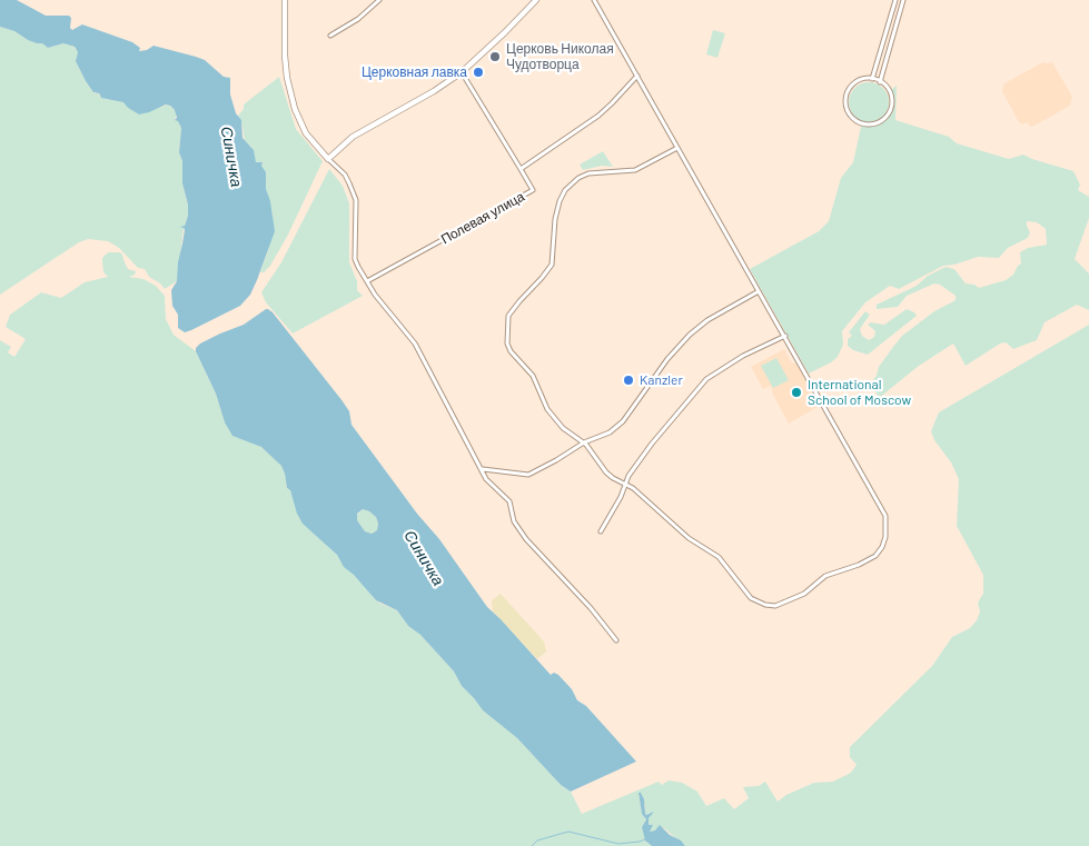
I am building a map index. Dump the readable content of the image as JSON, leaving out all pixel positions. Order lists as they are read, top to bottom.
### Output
{
  "streets": {
    "street": ["Полевая улица"]
  },
  "water": ["Синичка"],
  "places": [
    "Церковь Николая Чудотворца",
    "Церковная лавка",
    "Kanzler",
    "International School of Moscow"
  ]
}
